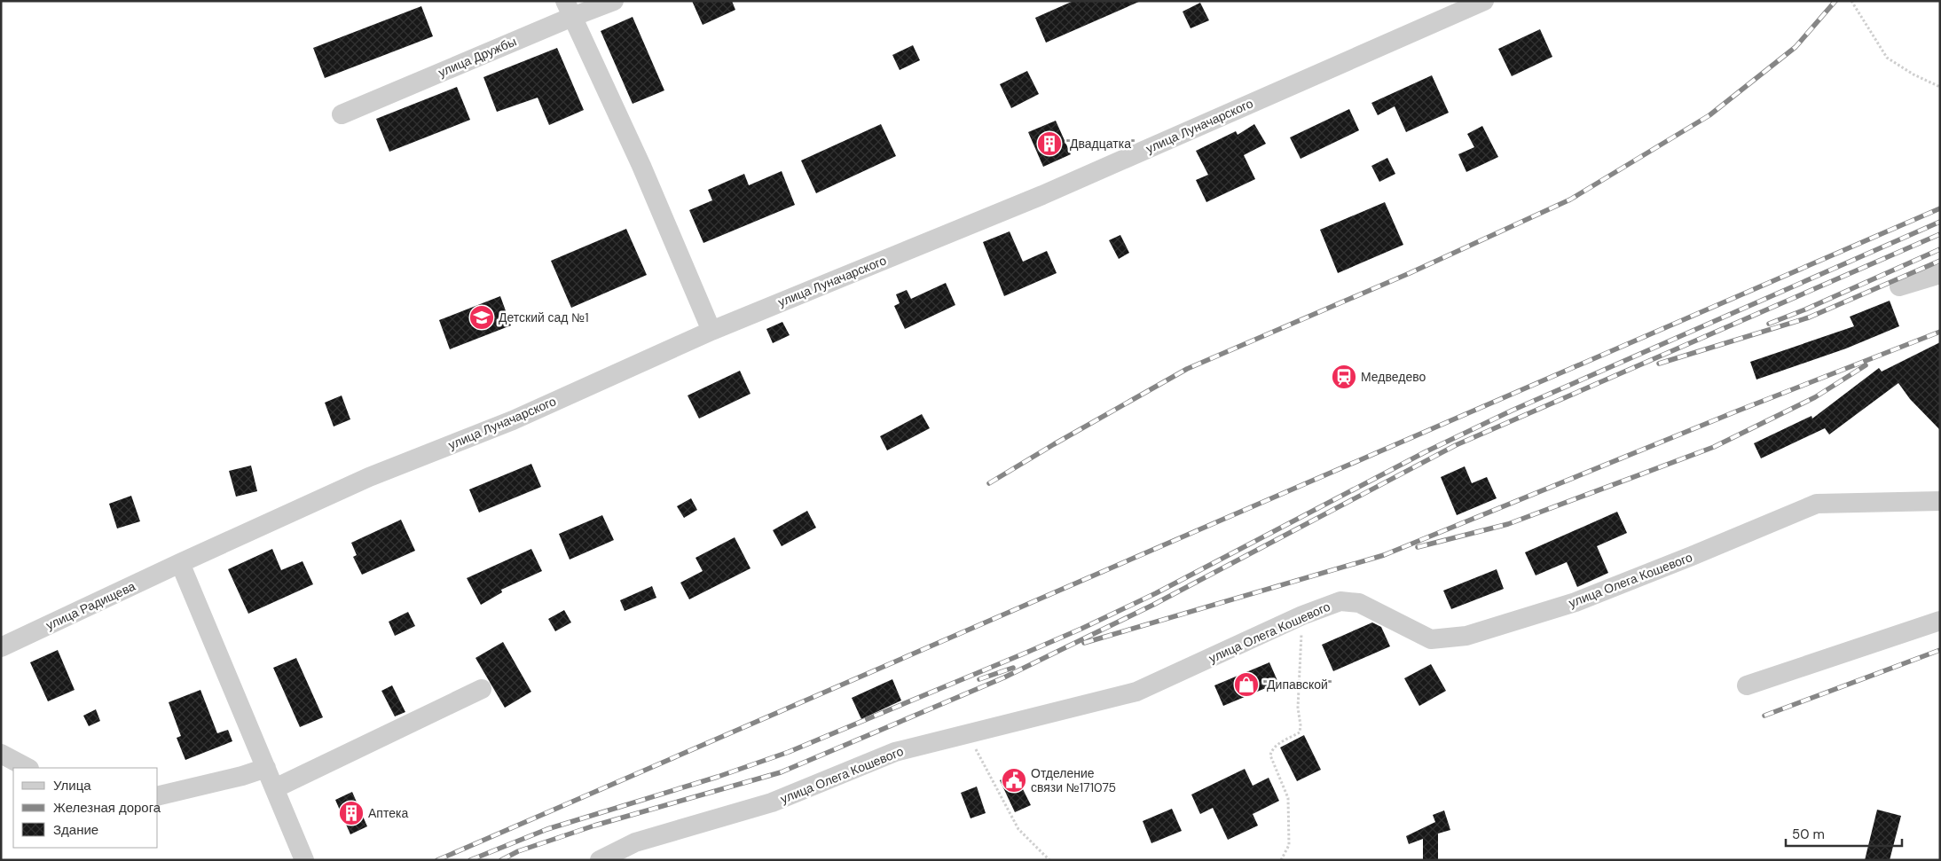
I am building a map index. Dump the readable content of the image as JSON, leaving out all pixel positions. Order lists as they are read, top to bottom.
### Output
{
  "streets": {
    "street": [
      "улица Дружбы",
      "улица Луначарского",
      "улица Олега Кошевого",
      "улица Радищева"
    ]
  },
  "crossings": [
    ["улица Луначарского", "улица Радищева"]
  ],
  "places": {
    "building": ["\"Двадцатка\"", "Аптека"],
    "school or university": ["Детский сад №1"],
    "station": ["Медведево"],
    "shop": ["\"Дипавской\""],
    "public building": ["Отделение связи №171075"]
  },
  "legend": ["Улица", "Железная дорога", "Здание"],
  "scale_bar": "50 m"
}
